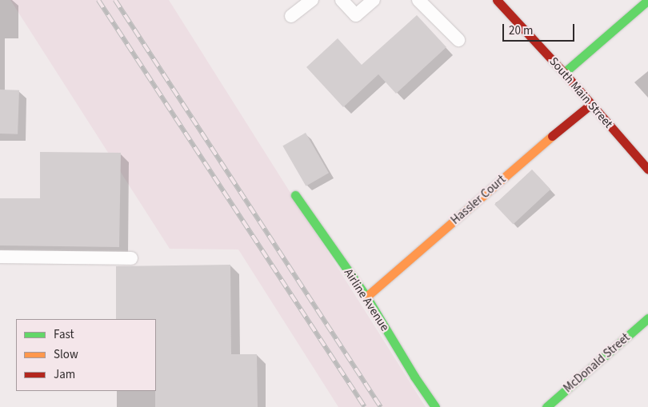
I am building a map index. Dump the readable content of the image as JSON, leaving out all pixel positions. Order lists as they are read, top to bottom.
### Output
{
  "streets": {
    "street": [
      "South Main Street",
      "Hassler Court",
      "Airline Avenue",
      "McDonald Street"
    ]
  },
  "crossings": [
    ["South Main Street", "Hassler Court"],
    ["Hassler Court", "Airline Avenue"]
  ],
  "legend": ["Fast", "Slow", "Jam"],
  "scale_bar": "20 m"
}
